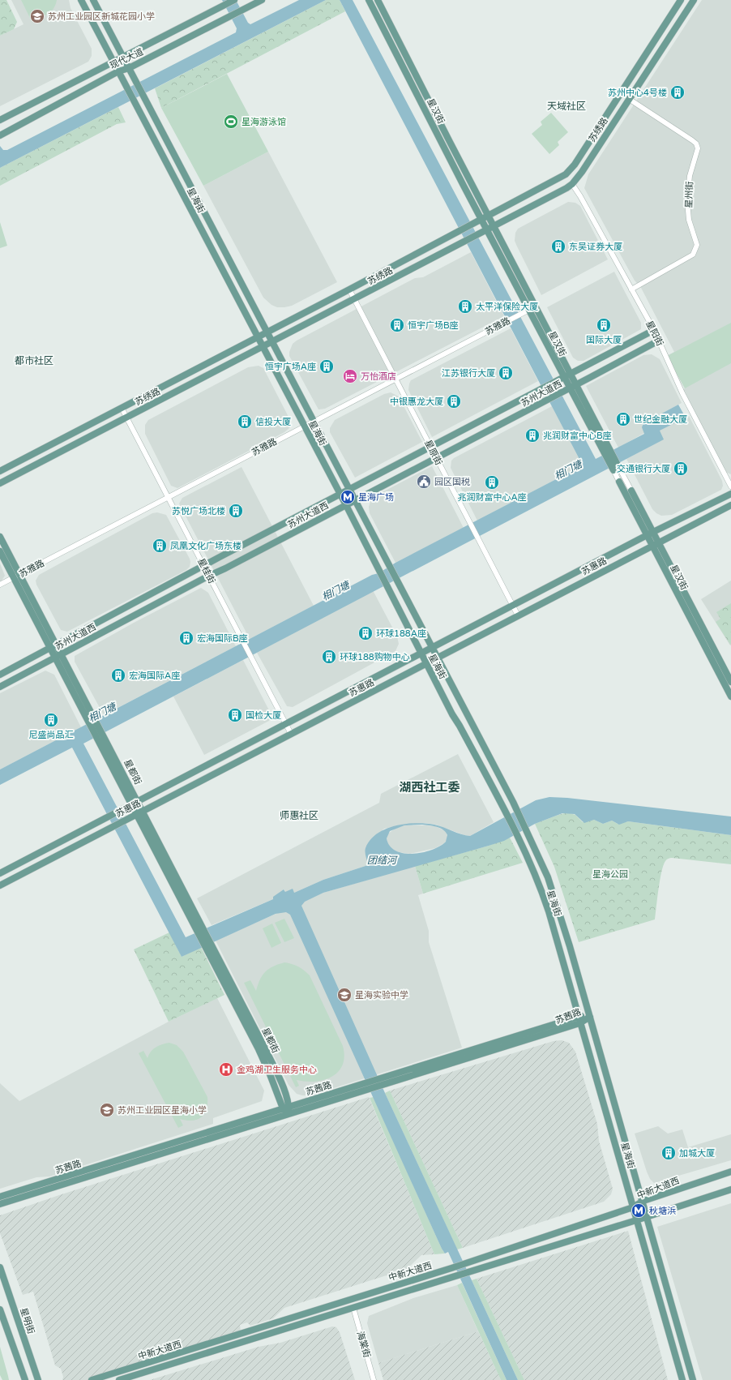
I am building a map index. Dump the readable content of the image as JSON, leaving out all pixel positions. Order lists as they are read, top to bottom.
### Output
{
  "streets": {
    "main road": [
      "现代大道",
      "星汉街",
      "苏绣路",
      "星海街",
      "苏州大道西",
      "苏惠路",
      "星都街",
      "苏茜路",
      "中新大道西",
      "星明街"
    ],
    "street": [
      "星州街",
      "苏雅路",
      "星阳街",
      "星原街",
      "星桂街",
      "海棠街"
    ]
  },
  "crossings": [
    ["现代大道", "星海街"],
    ["星汉街", "苏绣路"],
    ["星汉街", "苏雅路"],
    ["星汉街", "苏州大道西"],
    ["星汉街", "苏惠路"],
    ["苏绣路", "星州街"],
    ["苏绣路", "星海街"],
    ["苏绣路", "星阳街"],
    ["苏绣路", "星原街"],
    ["苏绣路", "星桂街"],
    ["星州街", "星阳街"],
    ["星海街", "苏雅路"],
    ["星海街", "苏州大道西"],
    ["星海街", "苏惠路"],
    ["星海街", "苏茜路"],
    ["星海街", "中新大道西"],
    ["苏雅路", "星原街"],
    ["苏雅路", "星桂街"],
    ["苏雅路", "星都街"],
    ["星阳街", "苏州大道西"],
    ["苏州大道西", "星原街"],
    ["苏州大道西", "星桂街"],
    ["苏州大道西", "星都街"],
    ["星原街", "苏惠路"],
    ["苏惠路", "星桂街"],
    ["苏惠路", "星都街"],
    ["星都街", "苏茜路"],
    ["中新大道西", "海棠街"]
  ],
  "districts": [
    "天域社区",
    "都市社区",
    "湖西社工委",
    "师惠社区"
  ],
  "water": ["相门塘", "团结河"],
  "parks": ["星海公园"],
  "places": {
    "school or university": ["苏州工业园区新城花园小学", "星海实验中学", "苏州工业园区星海小学"],
    "building": [
      "苏州中心4号楼",
      "东吴证券大厦",
      "太平洋保险大厦",
      "恒宇广场B座",
      "国际大厦",
      "恒宇广场A座",
      "江苏银行大厦",
      "中银惠龙大厦",
      "世纪金融大厦",
      "信投大厦",
      "兆润财富中心B座",
      "交通银行大厦",
      "兆润财富中心A座",
      "苏悦广场北楼",
      "凤凰文化广场东楼",
      "环球188A座",
      "宏海国际B座",
      "环球188购物中心",
      "宏海国际A座",
      "国检大厦",
      "尼盛尚品汇",
      "加城大厦"
    ],
    "sports": ["星海游泳馆"],
    "hotel": ["万怡酒店"],
    "public building": ["园区国税"],
    "metro station": ["星海广场", "秋塘浜"],
    "hospital": ["金鸡湖卫生服务中心"]
  }
}
